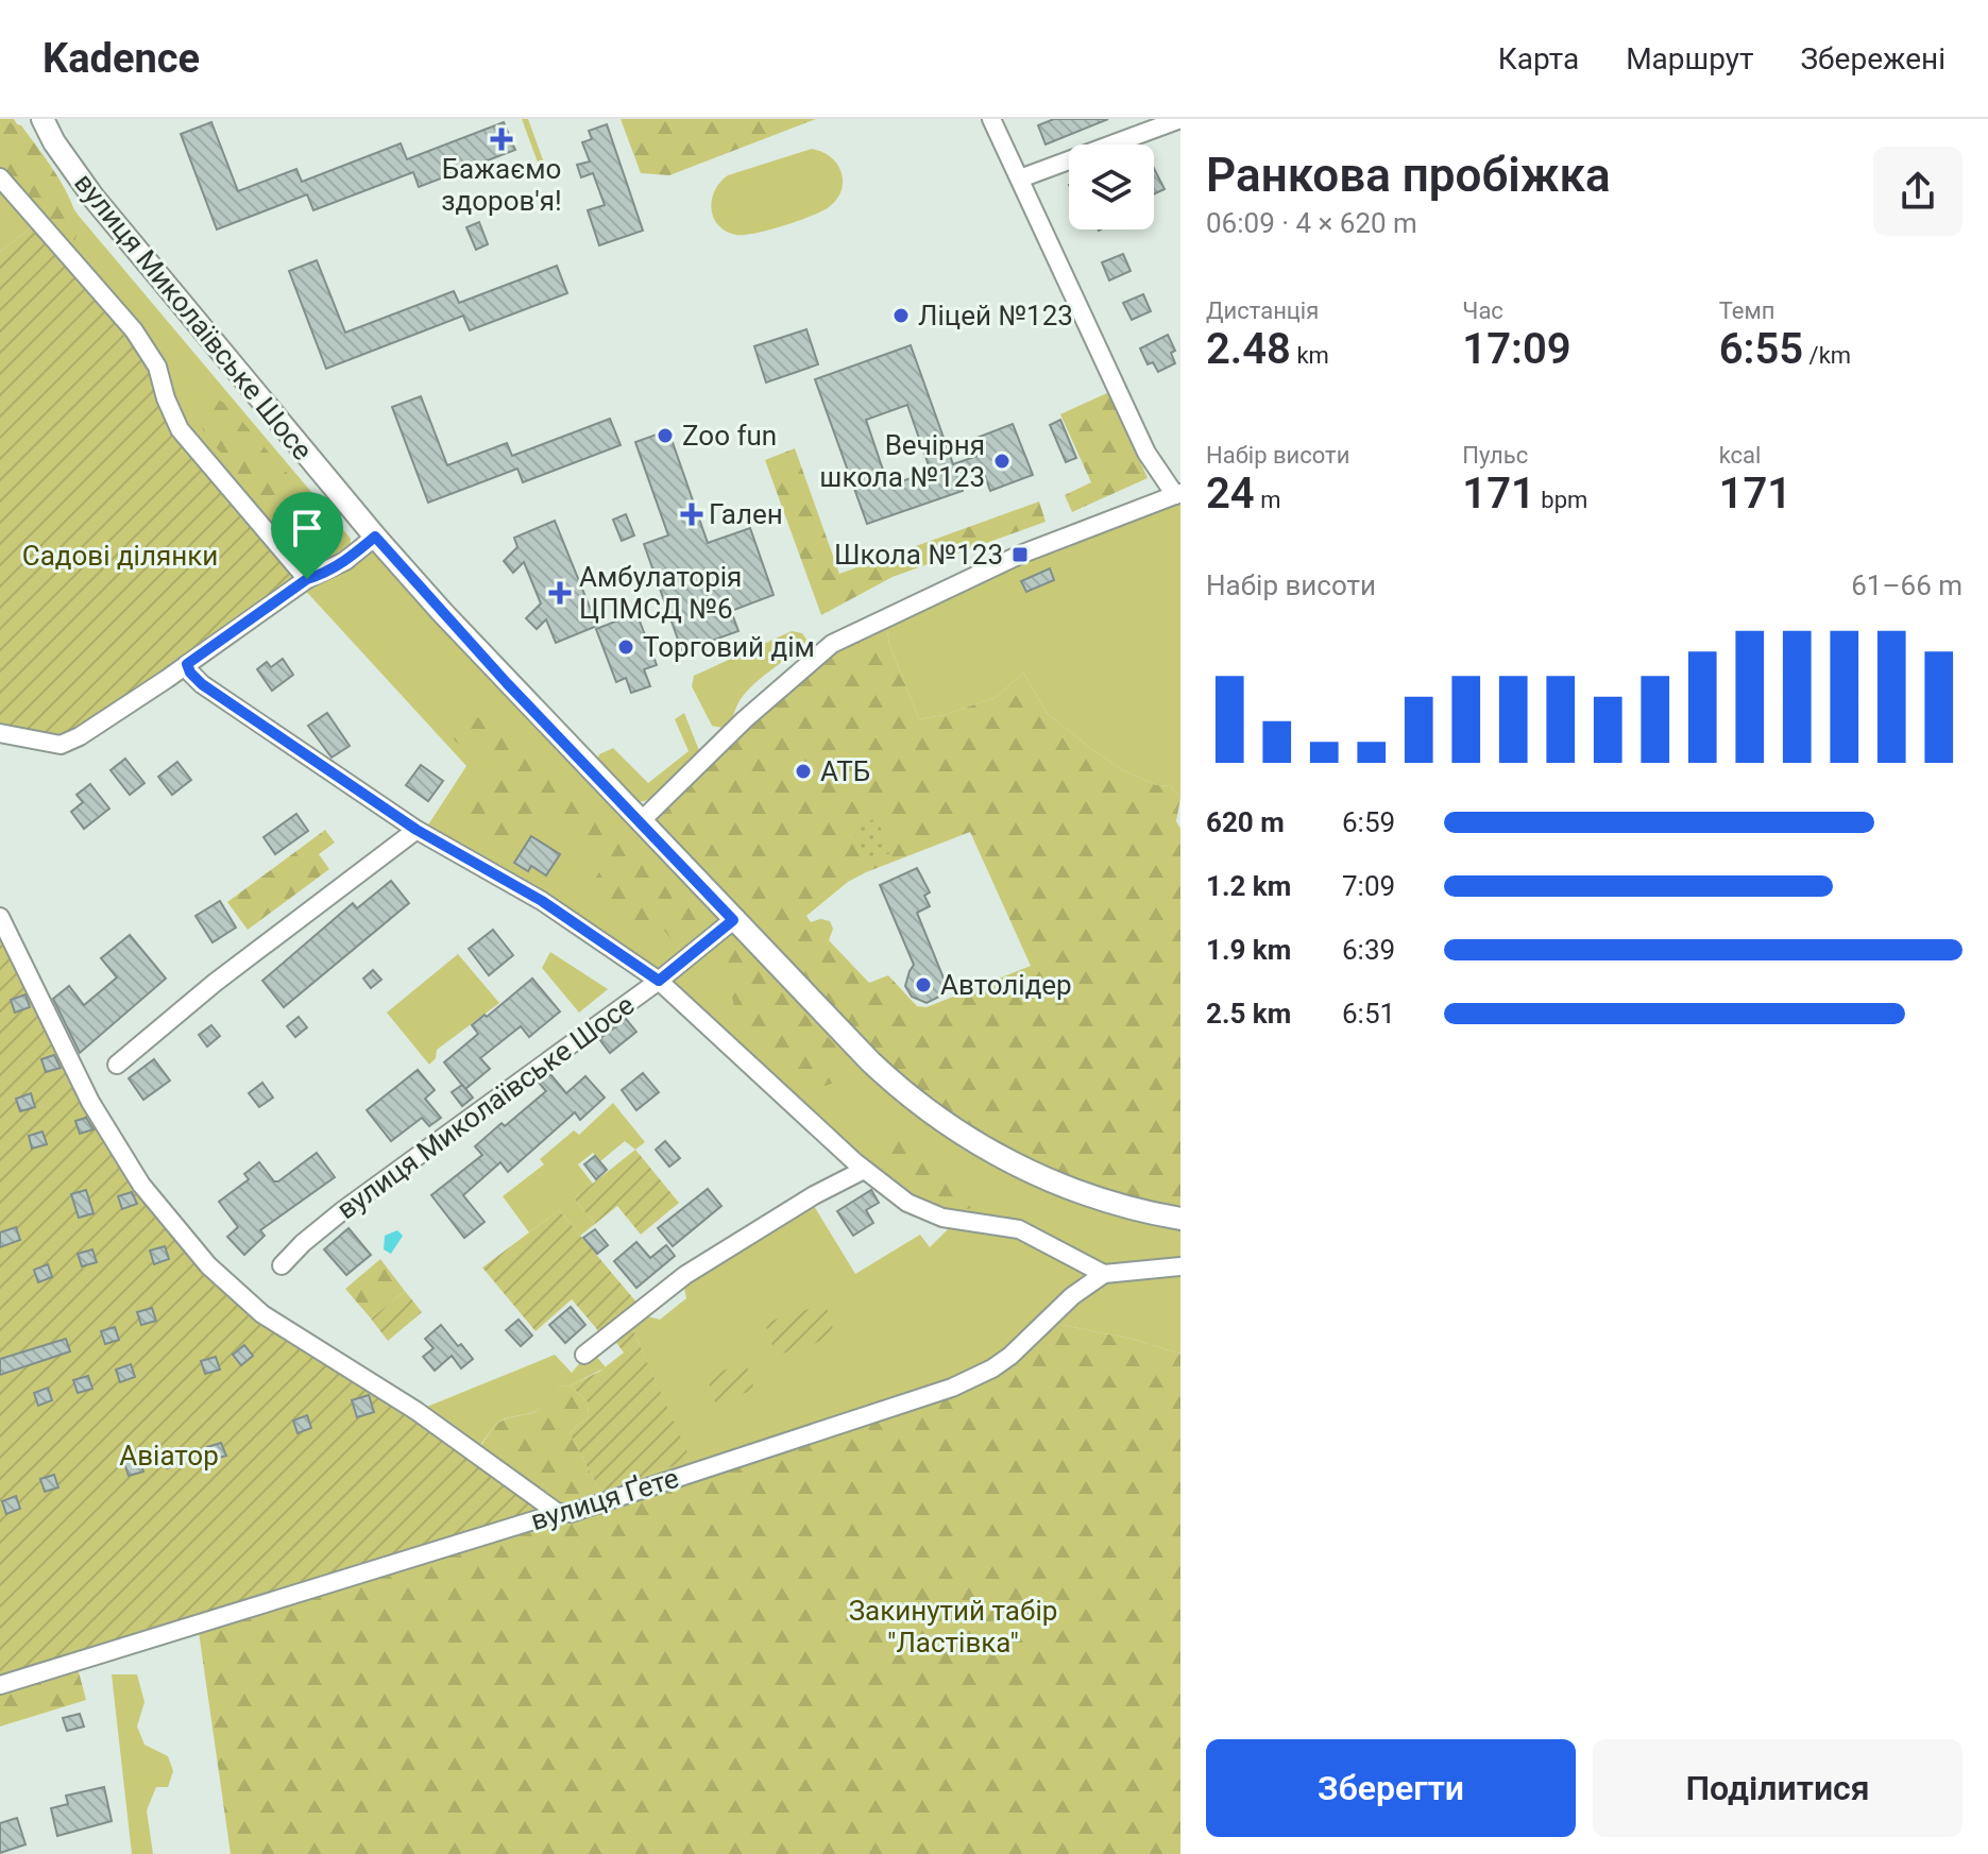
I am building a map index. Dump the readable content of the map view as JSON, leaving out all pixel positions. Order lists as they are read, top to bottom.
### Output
{
  "streets": {
    "main road": ["вулиця Миколаївське Шосе"],
    "street": ["вулиця Ґете"]
  },
  "parks": ["Садові ділянки", "Авіатор", "Закинутий табір \"Ластівка\""],
  "places": {
    "health": ["Бажаємо здоров'я!", "Гален", "Амбулаторія ЦПМСД №6"],
    "other": [
      "Ліцей №123",
      "Zoo fun",
      "Вечірня школа №123",
      "Торговий дім",
      "АТБ",
      "Автолідер"
    ],
    "transit": ["Школа №123"]
  },
  "page": {
    "header": "Kadence",
    "nav": ["Карта", "Маршрут", "Збережені"],
    "heading": ["Ранкова пробіжка", "06:09 · 4 × 620 m"],
    "stats": [
      ["Дистанція", "2.48 km"],
      ["Час", "17:09"],
      ["Темп", "6:55 /km"],
      ["Набір висоти", "24 m"],
      ["Пульс", "171 bpm"],
      ["kcal", "171"]
    ],
    "chart": ["Набір висоти", "61–66 m"],
    "list": [
      {
        "name": "620 m",
        "note": "6:59"
      },
      {
        "name": "1.2 km",
        "note": "7:09"
      },
      {
        "name": "1.9 km",
        "note": "6:39"
      },
      {
        "name": "2.5 km",
        "note": "6:51"
      }
    ],
    "buttons": ["Зберегти", "Поділитися"]
  }
}
